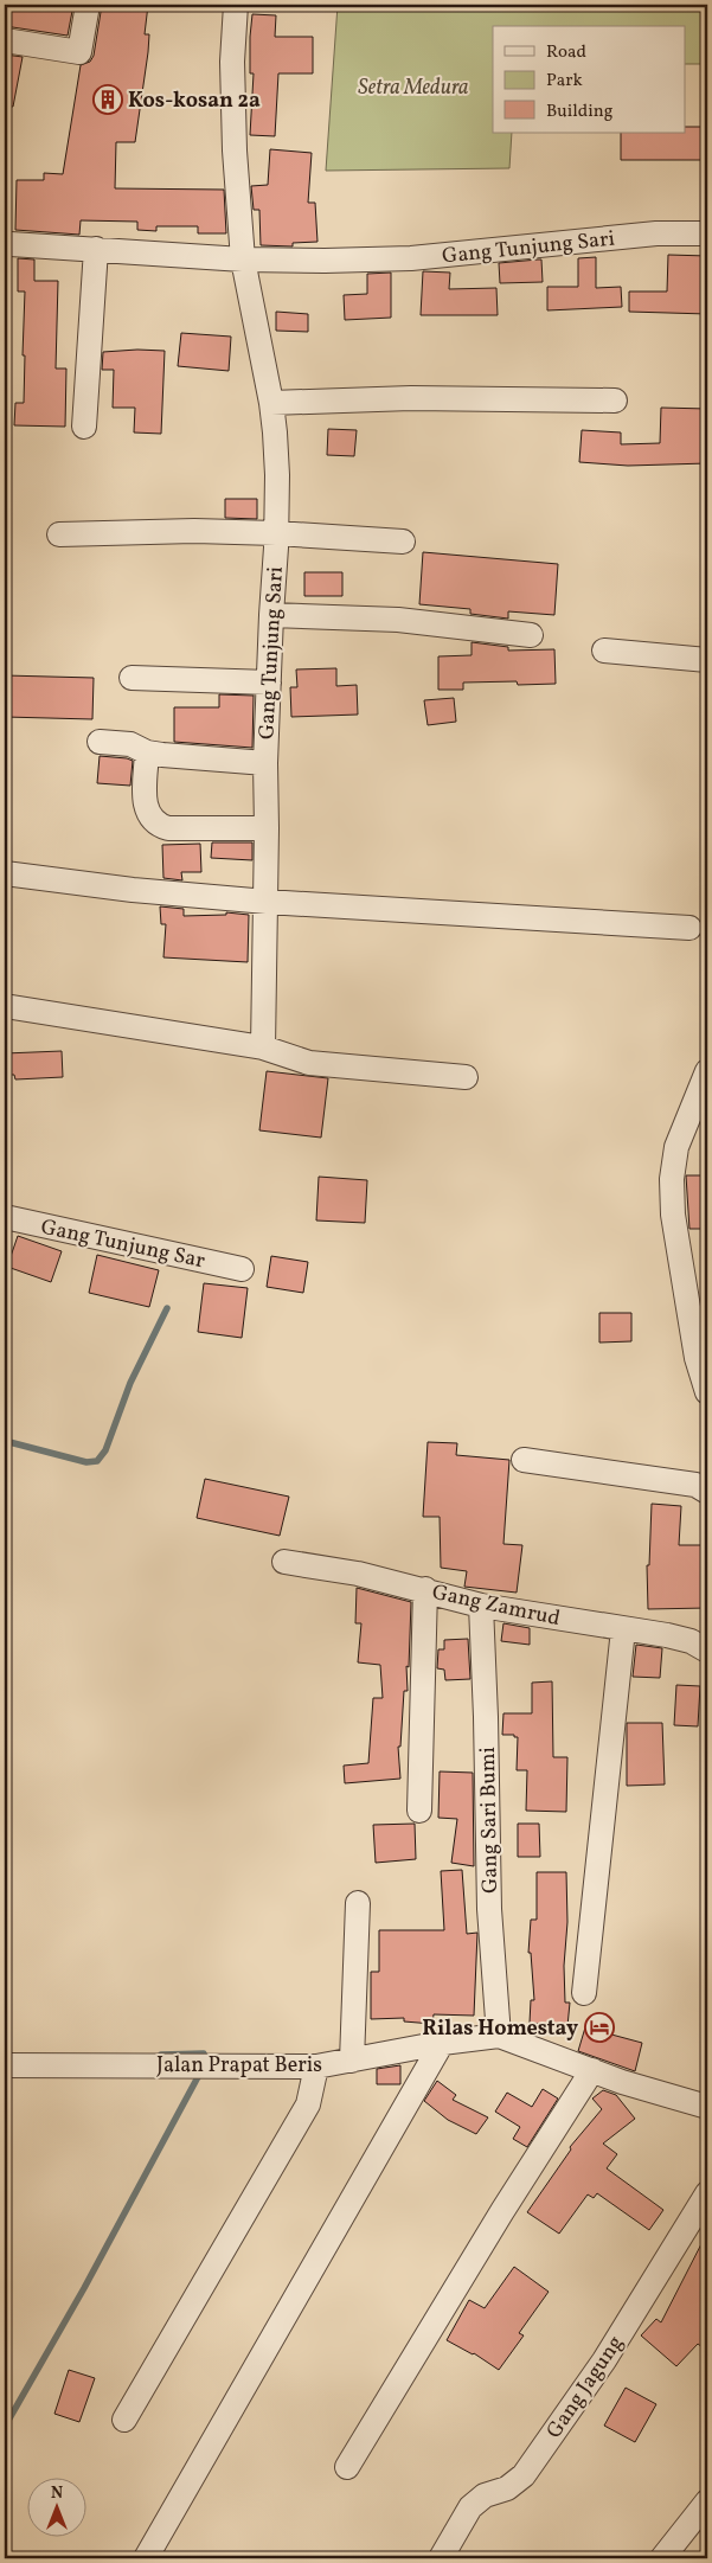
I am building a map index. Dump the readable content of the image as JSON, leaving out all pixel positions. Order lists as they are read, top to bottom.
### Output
{
  "streets": {
    "street": [
      "Gang Tunjung Sari",
      "Gang Tunjung Sar",
      "Gang Zamrud",
      "Gang Sari Bumi",
      "Jalan Prapat Beris",
      "Gang Jagung"
    ]
  },
  "crossings": [
    ["Gang Zamrud", "Gang Sari Bumi"],
    ["Gang Sari Bumi", "Jalan Prapat Beris"]
  ],
  "parks": ["Setra Medura"],
  "places": {
    "building": ["Kos-kosan 2a"],
    "hotel": ["Rilas Homestay"]
  },
  "legend": ["Road", "Park", "Building"],
  "north": "top"
}
